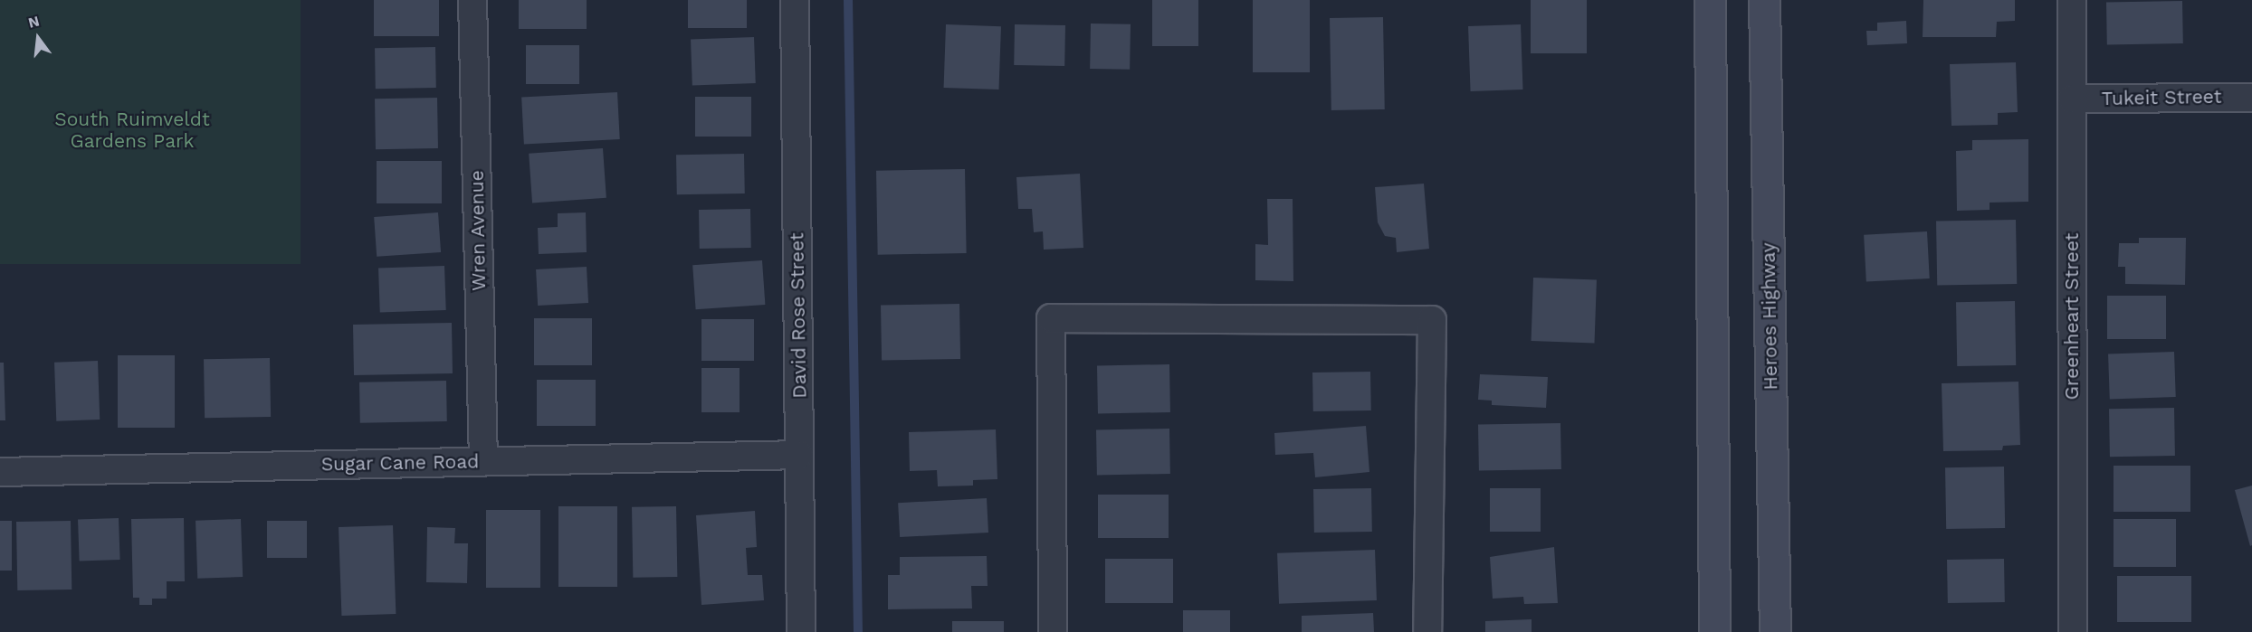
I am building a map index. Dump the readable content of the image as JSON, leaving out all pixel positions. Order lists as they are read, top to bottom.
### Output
{
  "streets": {
    "main road": ["Heroes Highway"],
    "street": [
      "Tukeit Street",
      "Wren Avenue",
      "David Rose Street",
      "Greenheart Street",
      "Sugar Cane Road"
    ]
  },
  "crossings": [
    ["Tukeit Street", "Greenheart Street"],
    ["Wren Avenue", "Sugar Cane Road"],
    ["David Rose Street", "Sugar Cane Road"]
  ],
  "parks": ["South Ruimveldt Gardens Park"],
  "north": "top"
}
